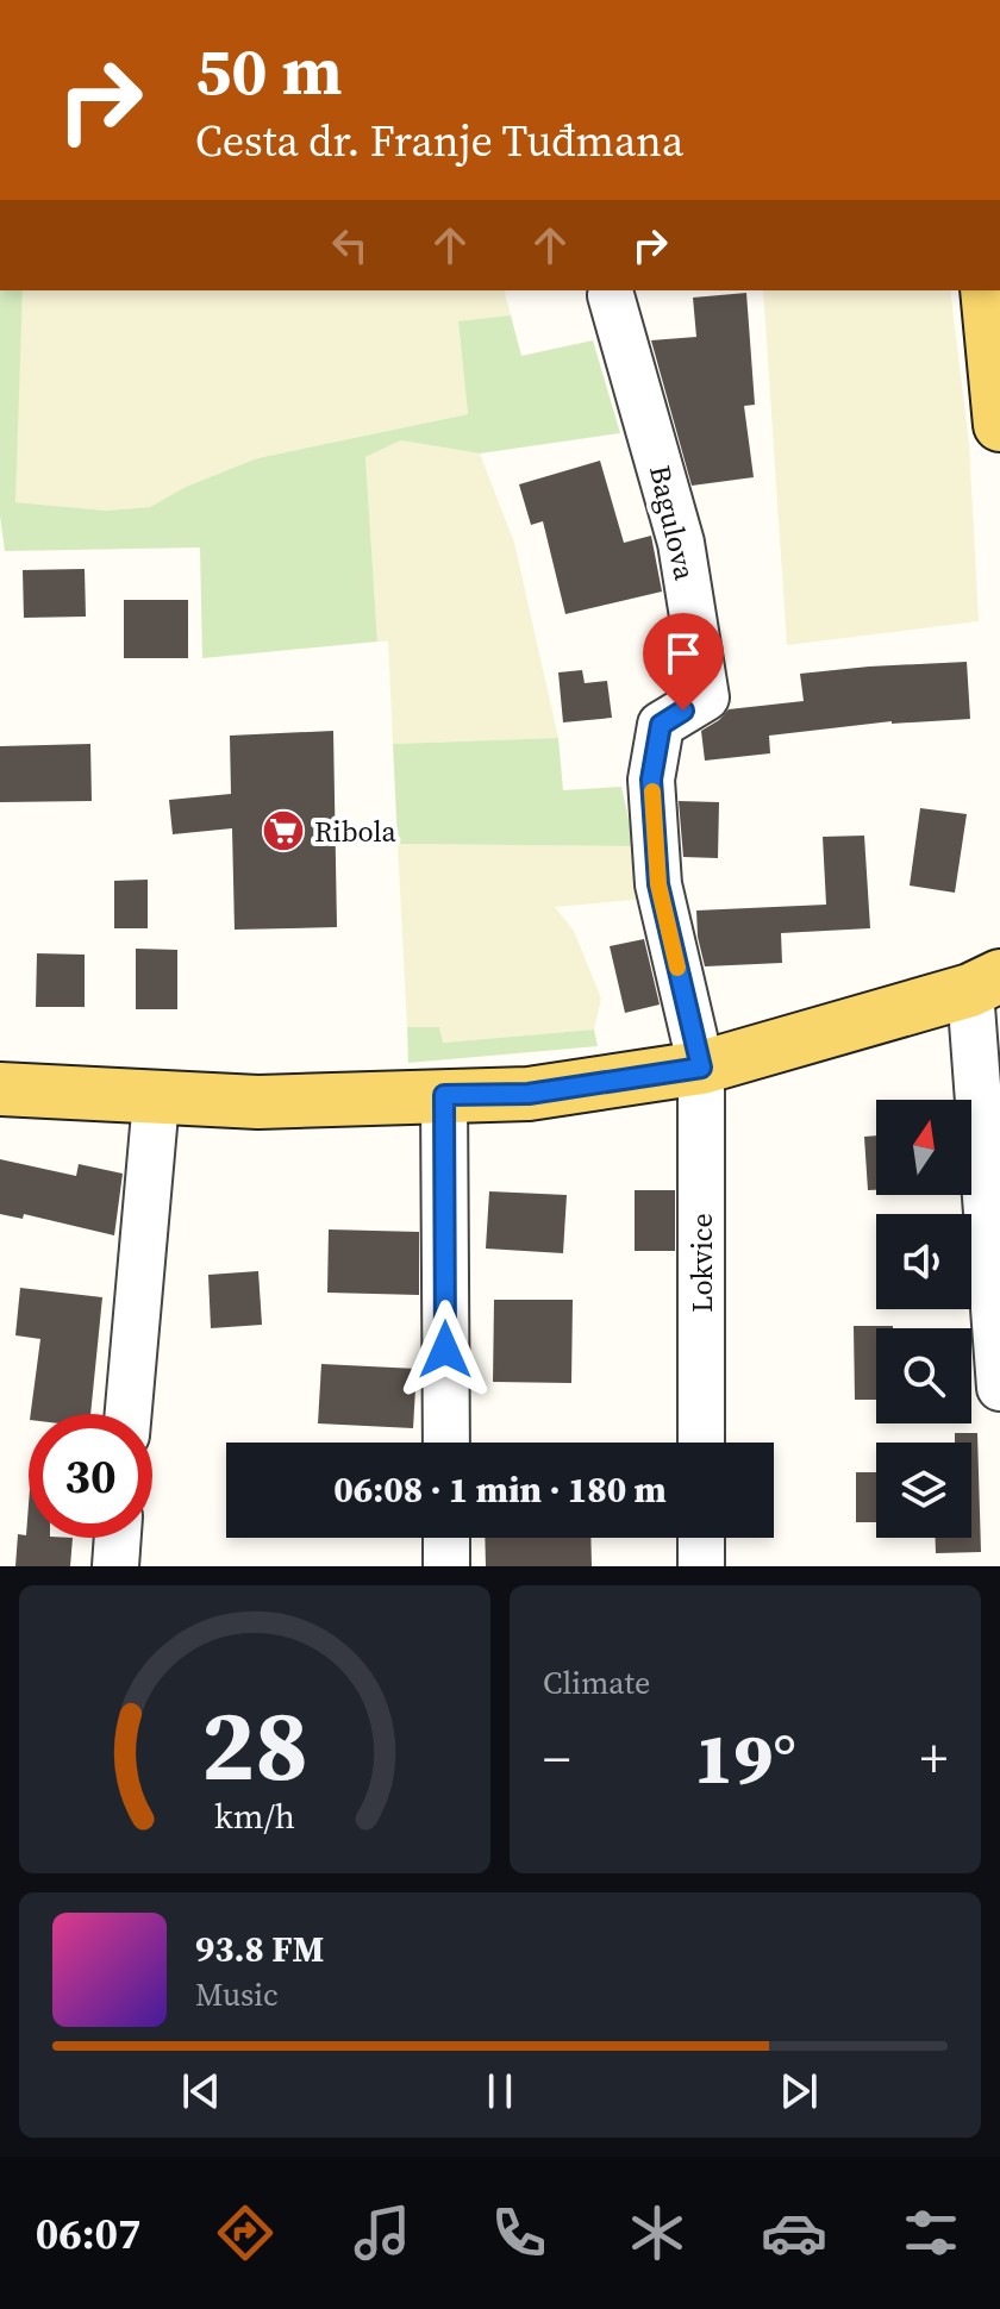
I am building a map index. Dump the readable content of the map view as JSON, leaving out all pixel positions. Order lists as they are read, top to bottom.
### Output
{
  "streets": {
    "street": ["Bagulova", "Lokvice"]
  },
  "crossings": [
    ["Bagulova", "Lokvice"]
  ],
  "places": {
    "supermarket": ["Ribola"]
  },
  "north": "top",
  "page": {
    "turn": ["50 m", "Cesta dr. Franje Tuđmana"],
    "limit": "30",
    "trip": "06:08 · 1 min · 180 m",
    "tile": "Climate",
    "heat": ["−", "19°", "+"],
    "song": ["93.8 FM", "Music"],
    "tabs": "06:07",
    "gauge": ["28", "km/h"]
  }
}
